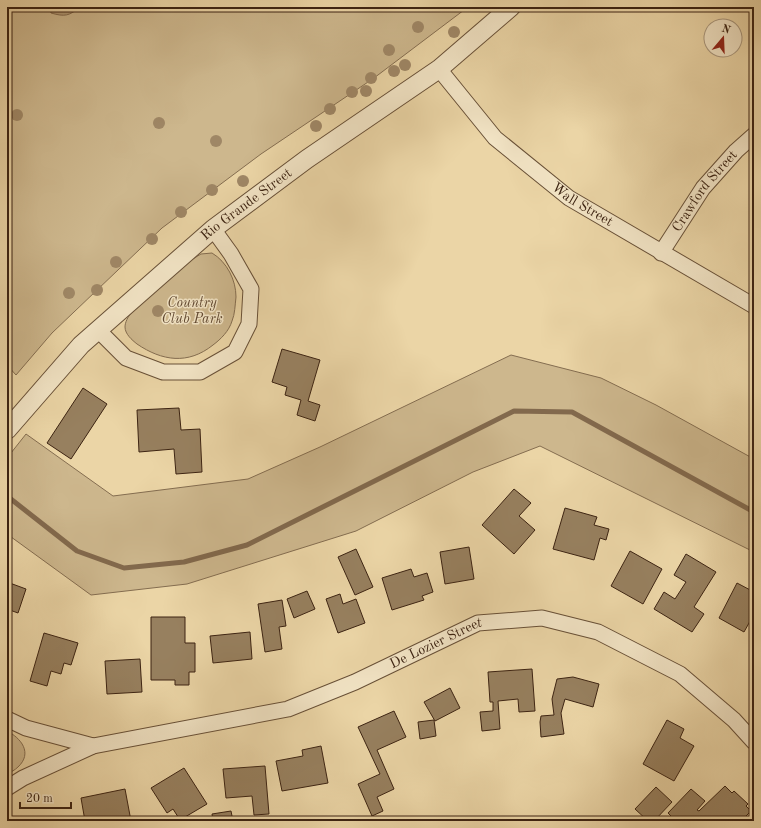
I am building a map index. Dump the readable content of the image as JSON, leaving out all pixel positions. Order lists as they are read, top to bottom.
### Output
{
  "streets": {
    "street": [
      "Crawford Street",
      "Wall Street",
      "Rio Grande Street",
      "De Lozier Street"
    ]
  },
  "crossings": [
    ["Crawford Street", "Wall Street"],
    ["Wall Street", "Rio Grande Street"]
  ],
  "parks": ["Country Club Park"],
  "scale_bar": "20 m",
  "north": "top"
}
